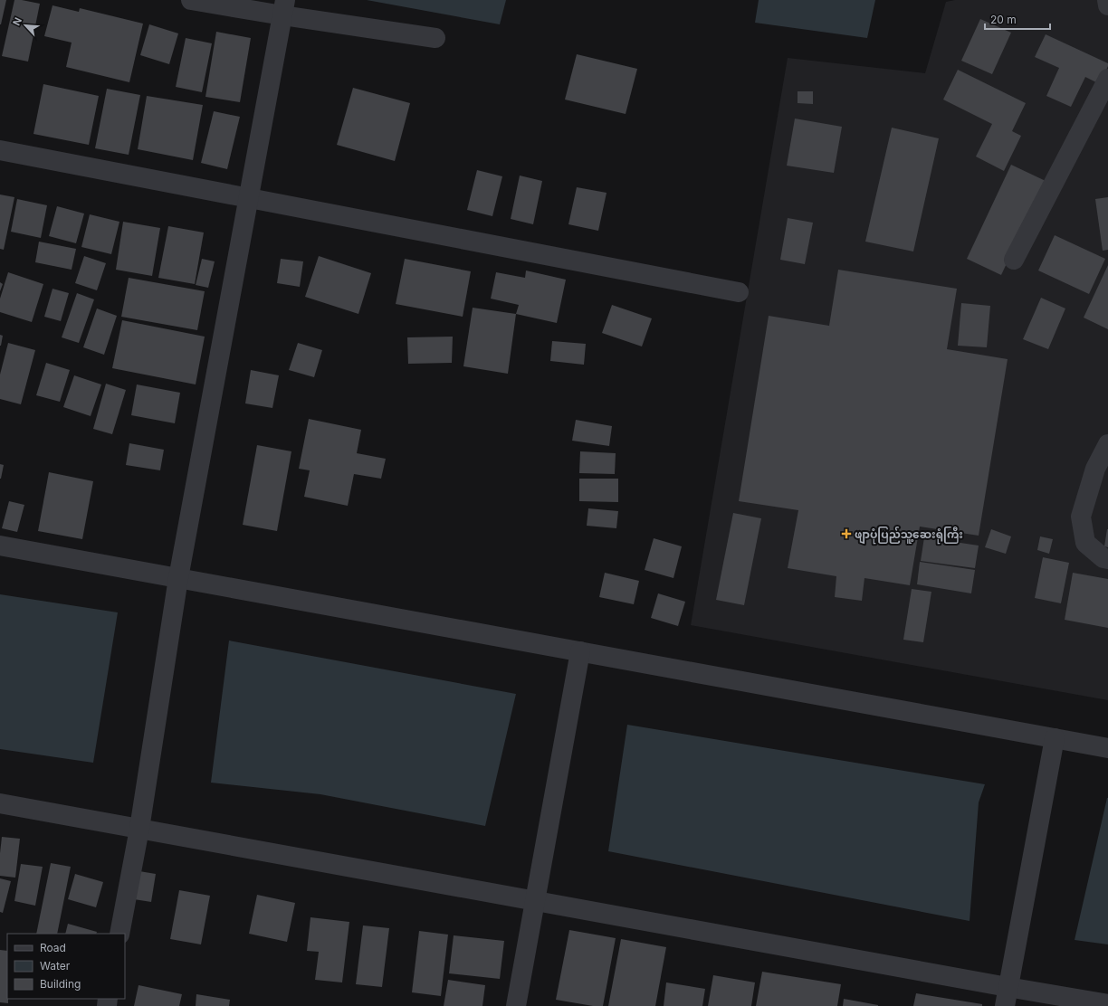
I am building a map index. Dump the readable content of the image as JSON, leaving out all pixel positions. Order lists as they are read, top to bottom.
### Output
{
  "places": {
    "health": ["ဖျာပုံပြည်သူ့ဆေးရုံကြီး"]
  },
  "legend": ["Road", "Water", "Building"],
  "scale_bar": "20 m",
  "north": "top left"
}
